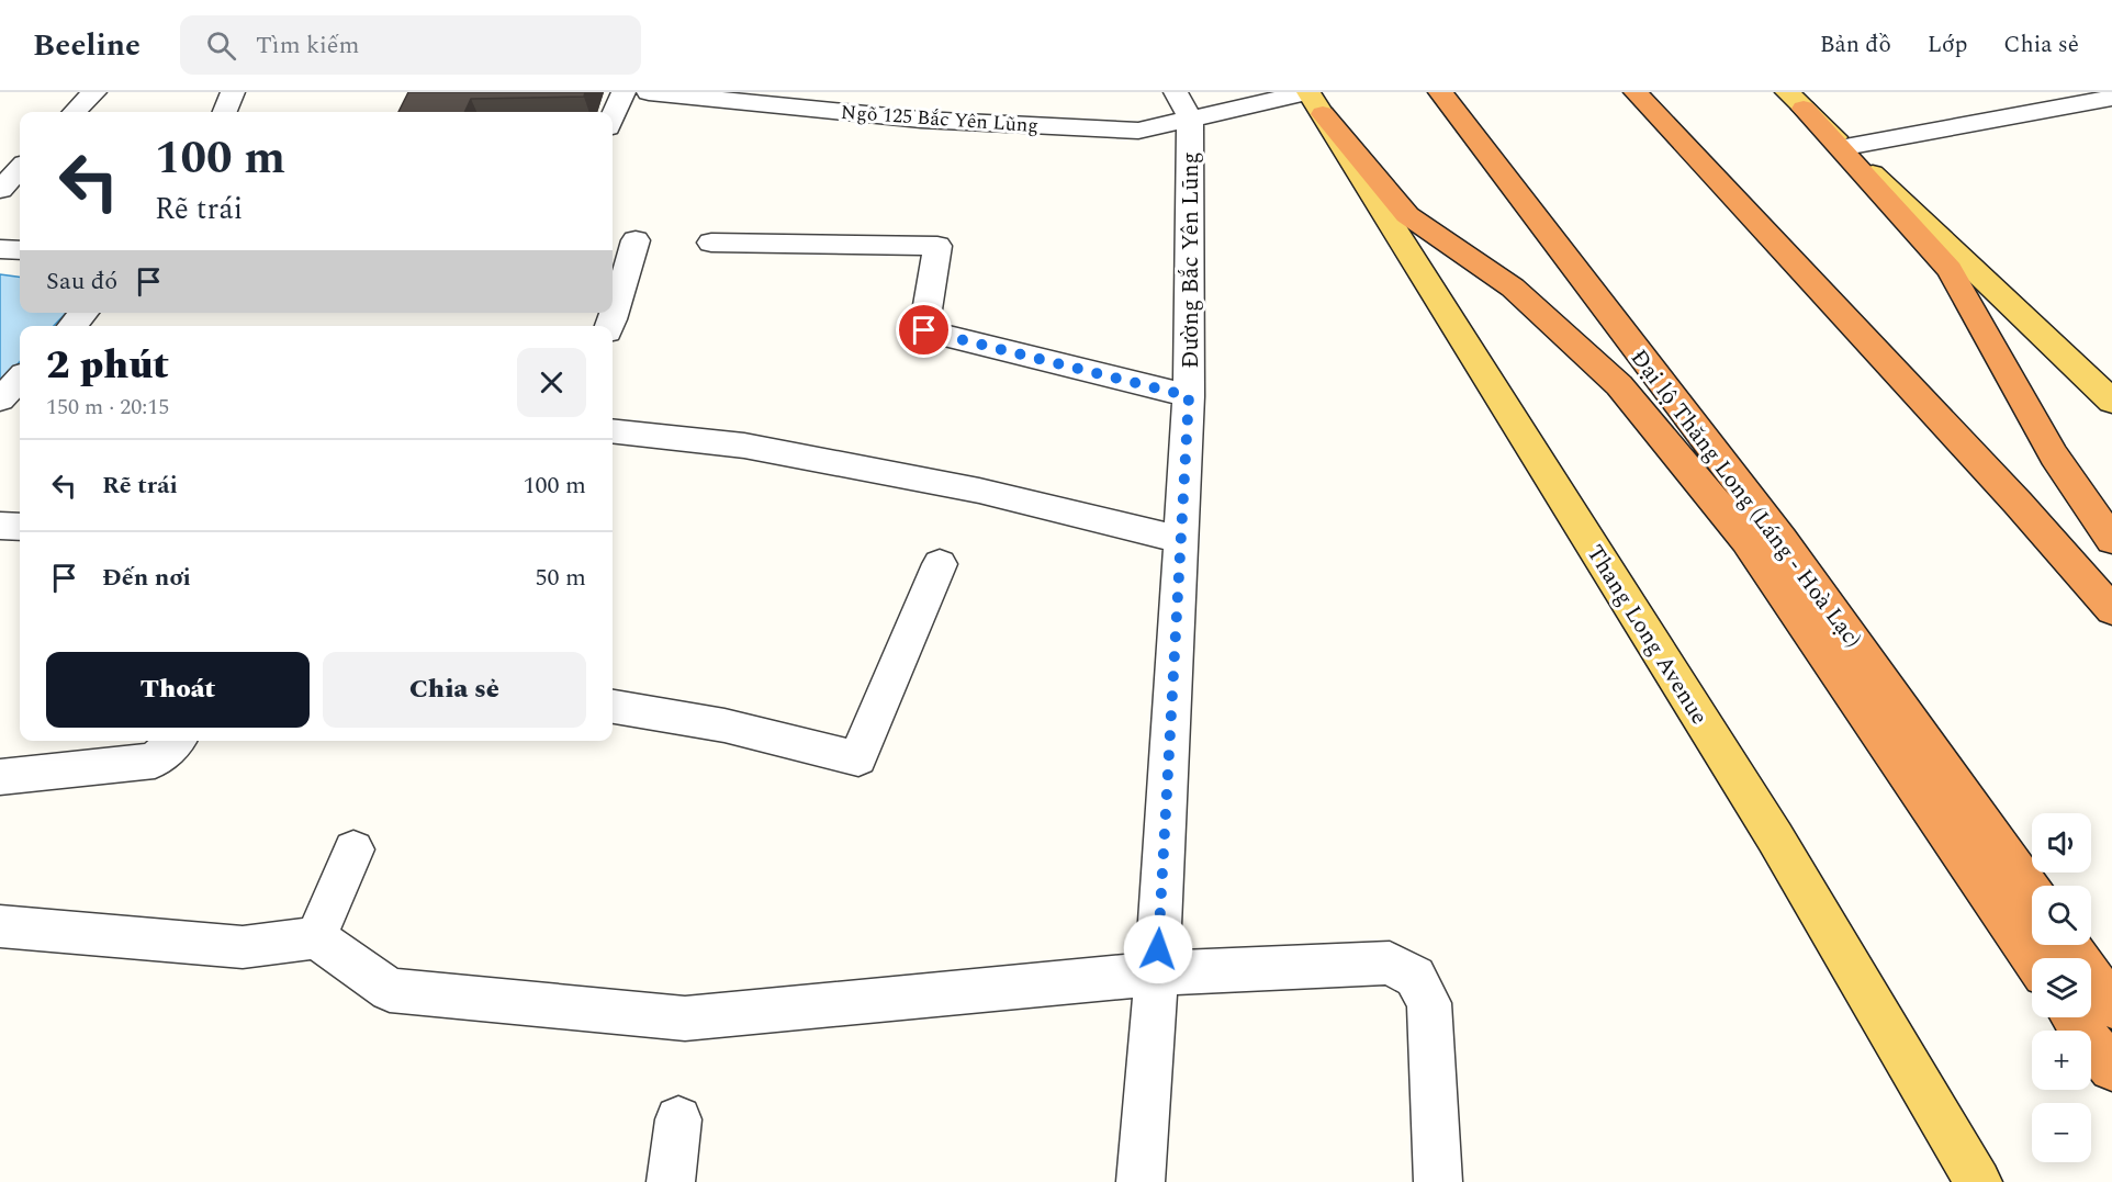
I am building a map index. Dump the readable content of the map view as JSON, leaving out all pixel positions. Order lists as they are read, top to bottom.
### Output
{
  "streets": {
    "highway": ["Đại lộ Thăng Long (Láng - Hoà Lạc)"],
    "main road": ["Thang Long Avenue"],
    "street": ["Ngõ 125 Bắc Yên Lũng", "Đường Bắc Yên Lũng"]
  },
  "crossings": [
    ["Ngõ 125 Bắc Yên Lũng", "Đường Bắc Yên Lũng"],
    ["Ngõ 125 Bắc Yên Lũng", "Thang Long Avenue"]
  ],
  "page": {
    "header": "Beeline",
    "search": "Tìm kiếm",
    "nav": ["Bản đồ", "Lớp", "Chia sẻ"],
    "turn": ["100 m", "Rẽ trái"],
    "then": "Sau đó",
    "heading": ["2 phút", "150 m · 20:15"],
    "list": [
      {
        "name": "Rẽ trái",
        "value": "100 m"
      },
      {
        "name": "Đến nơi",
        "value": "50 m"
      }
    ],
    "buttons": ["Thoát", "Chia sẻ"],
    "map_buttons": ["+", "−"]
  }
}
